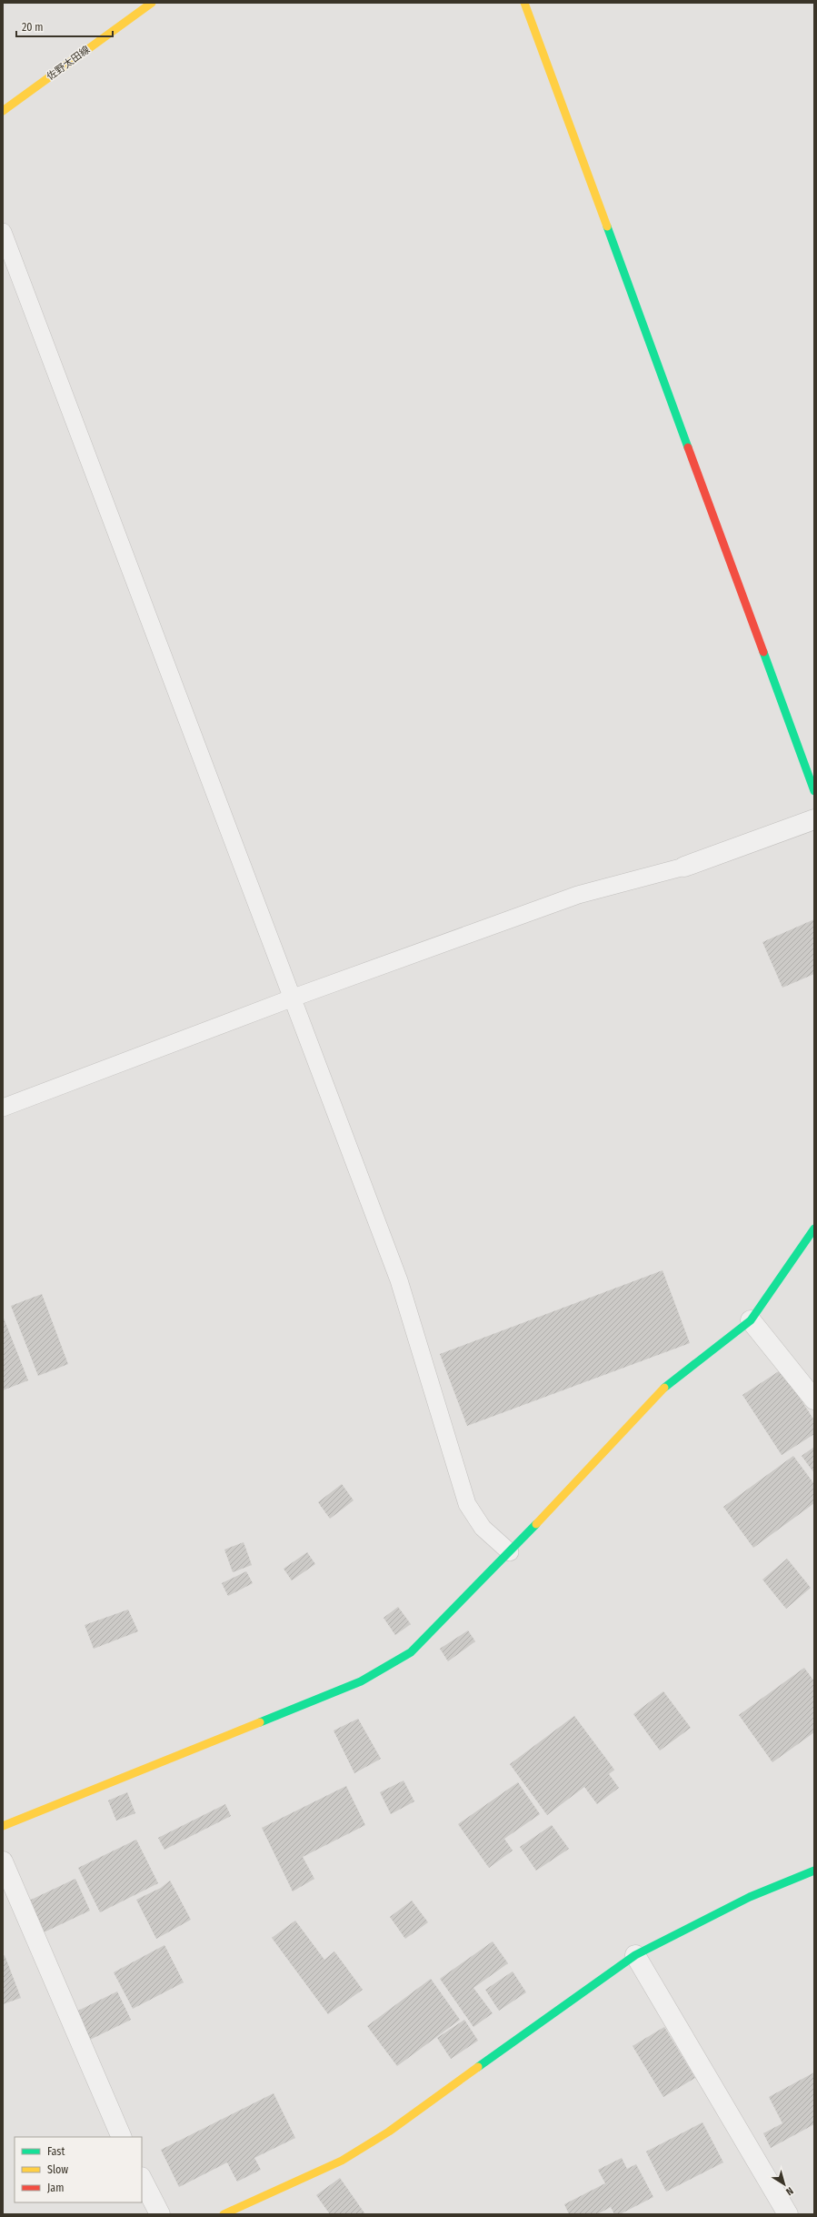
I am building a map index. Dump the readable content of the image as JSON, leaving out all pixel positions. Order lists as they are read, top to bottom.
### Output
{
  "streets": {
    "street": ["佐野太田線"]
  },
  "legend": ["Fast", "Slow", "Jam"],
  "scale_bar": "20 m",
  "north": "bottom right"
}
